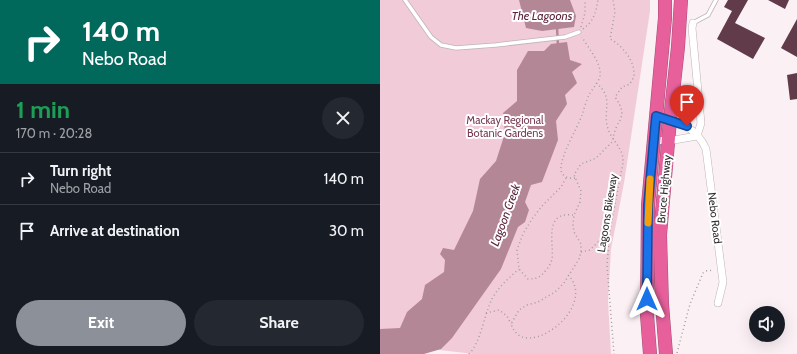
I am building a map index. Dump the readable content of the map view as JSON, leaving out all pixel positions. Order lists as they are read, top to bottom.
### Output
{
  "streets": {
    "highway": ["Bruce Highway"],
    "street": ["Nebo Road"],
    "path": ["Lagoons Bikeway"]
  },
  "crossings": [
    ["Bruce Highway", "Nebo Road"]
  ],
  "water": ["The Lagoons", "Lagoon Creek"],
  "parks": ["Mackay Regional Botanic Gardens"],
  "page": {
    "turn": ["140 m", "Nebo Road"],
    "heading": ["1 min", "170 m · 20:28"],
    "list": [
      {
        "name": "Turn right",
        "note": "Nebo Road",
        "value": "140 m"
      },
      {
        "name": "Arrive at destination",
        "value": "30 m"
      }
    ],
    "buttons": ["Exit", "Share"]
  }
}
